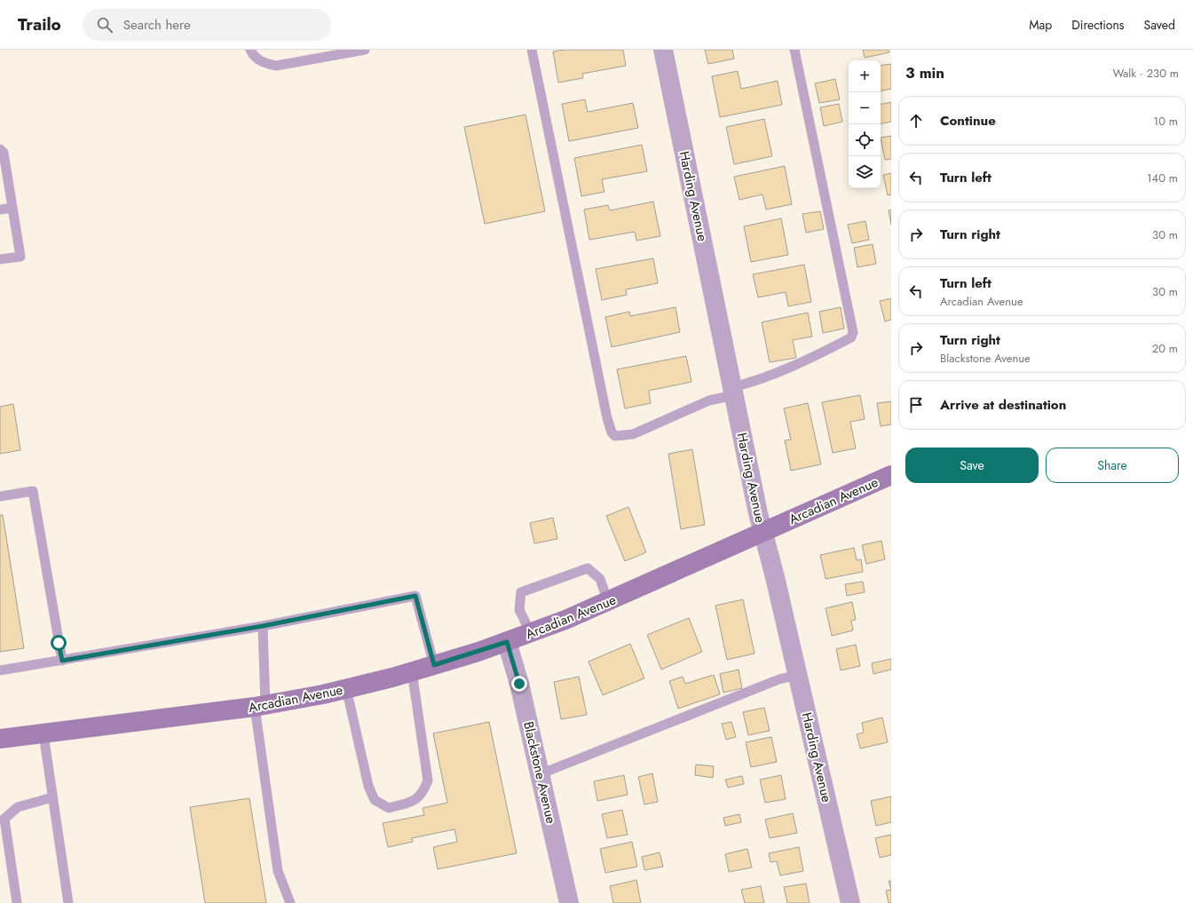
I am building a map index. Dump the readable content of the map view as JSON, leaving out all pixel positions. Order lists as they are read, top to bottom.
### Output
{
  "streets": {
    "main road": ["Arcadian Avenue"],
    "street": ["Harding Avenue", "Blackstone Avenue"]
  },
  "crossings": [
    ["Harding Avenue", "Arcadian Avenue"],
    ["Arcadian Avenue", "Blackstone Avenue"]
  ],
  "page": {
    "header": "Trailo",
    "search": "Search here",
    "nav": ["Map", "Directions", "Saved"],
    "heading": ["3 min", "Walk · 230 m"],
    "map_buttons": ["+", "−"],
    "list": [
      ["Continue", "10 m"],
      ["Turn left", "140 m"],
      ["Turn right", "30 m"],
      ["Turn left", "Arcadian Avenue", "30 m"],
      ["Turn right", "Blackstone Avenue", "20 m"],
      "Arrive at destination"
    ],
    "buttons": ["Save", "Share"]
  }
}
